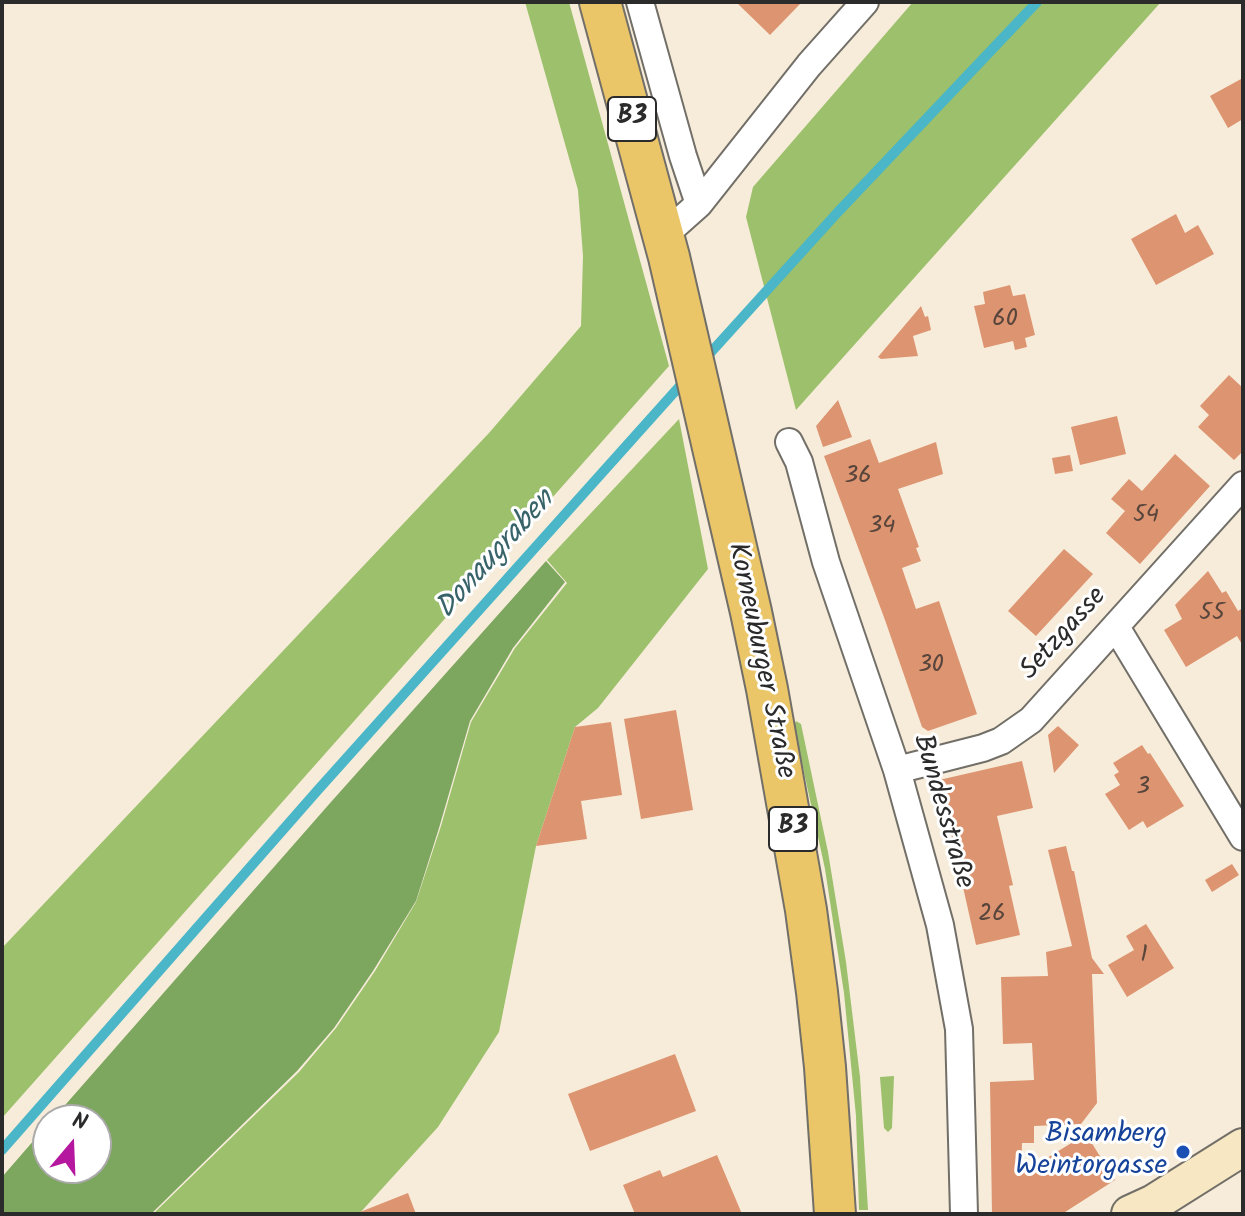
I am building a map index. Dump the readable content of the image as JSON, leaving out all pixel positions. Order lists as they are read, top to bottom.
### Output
{
  "streets": {
    "main road": ["B3", "Korneuburger Straße"],
    "street": ["Setzgasse", "Bundesstraße"]
  },
  "crossings": [
    ["Setzgasse", "Bundesstraße"]
  ],
  "water": ["Donaugraben"],
  "places": ["Bisamberg Weintorgasse"],
  "house_numbers": [
    "60",
    "36",
    "54",
    "34",
    "55",
    "30",
    "3",
    "26",
    "1"
  ],
  "north": "top"
}
